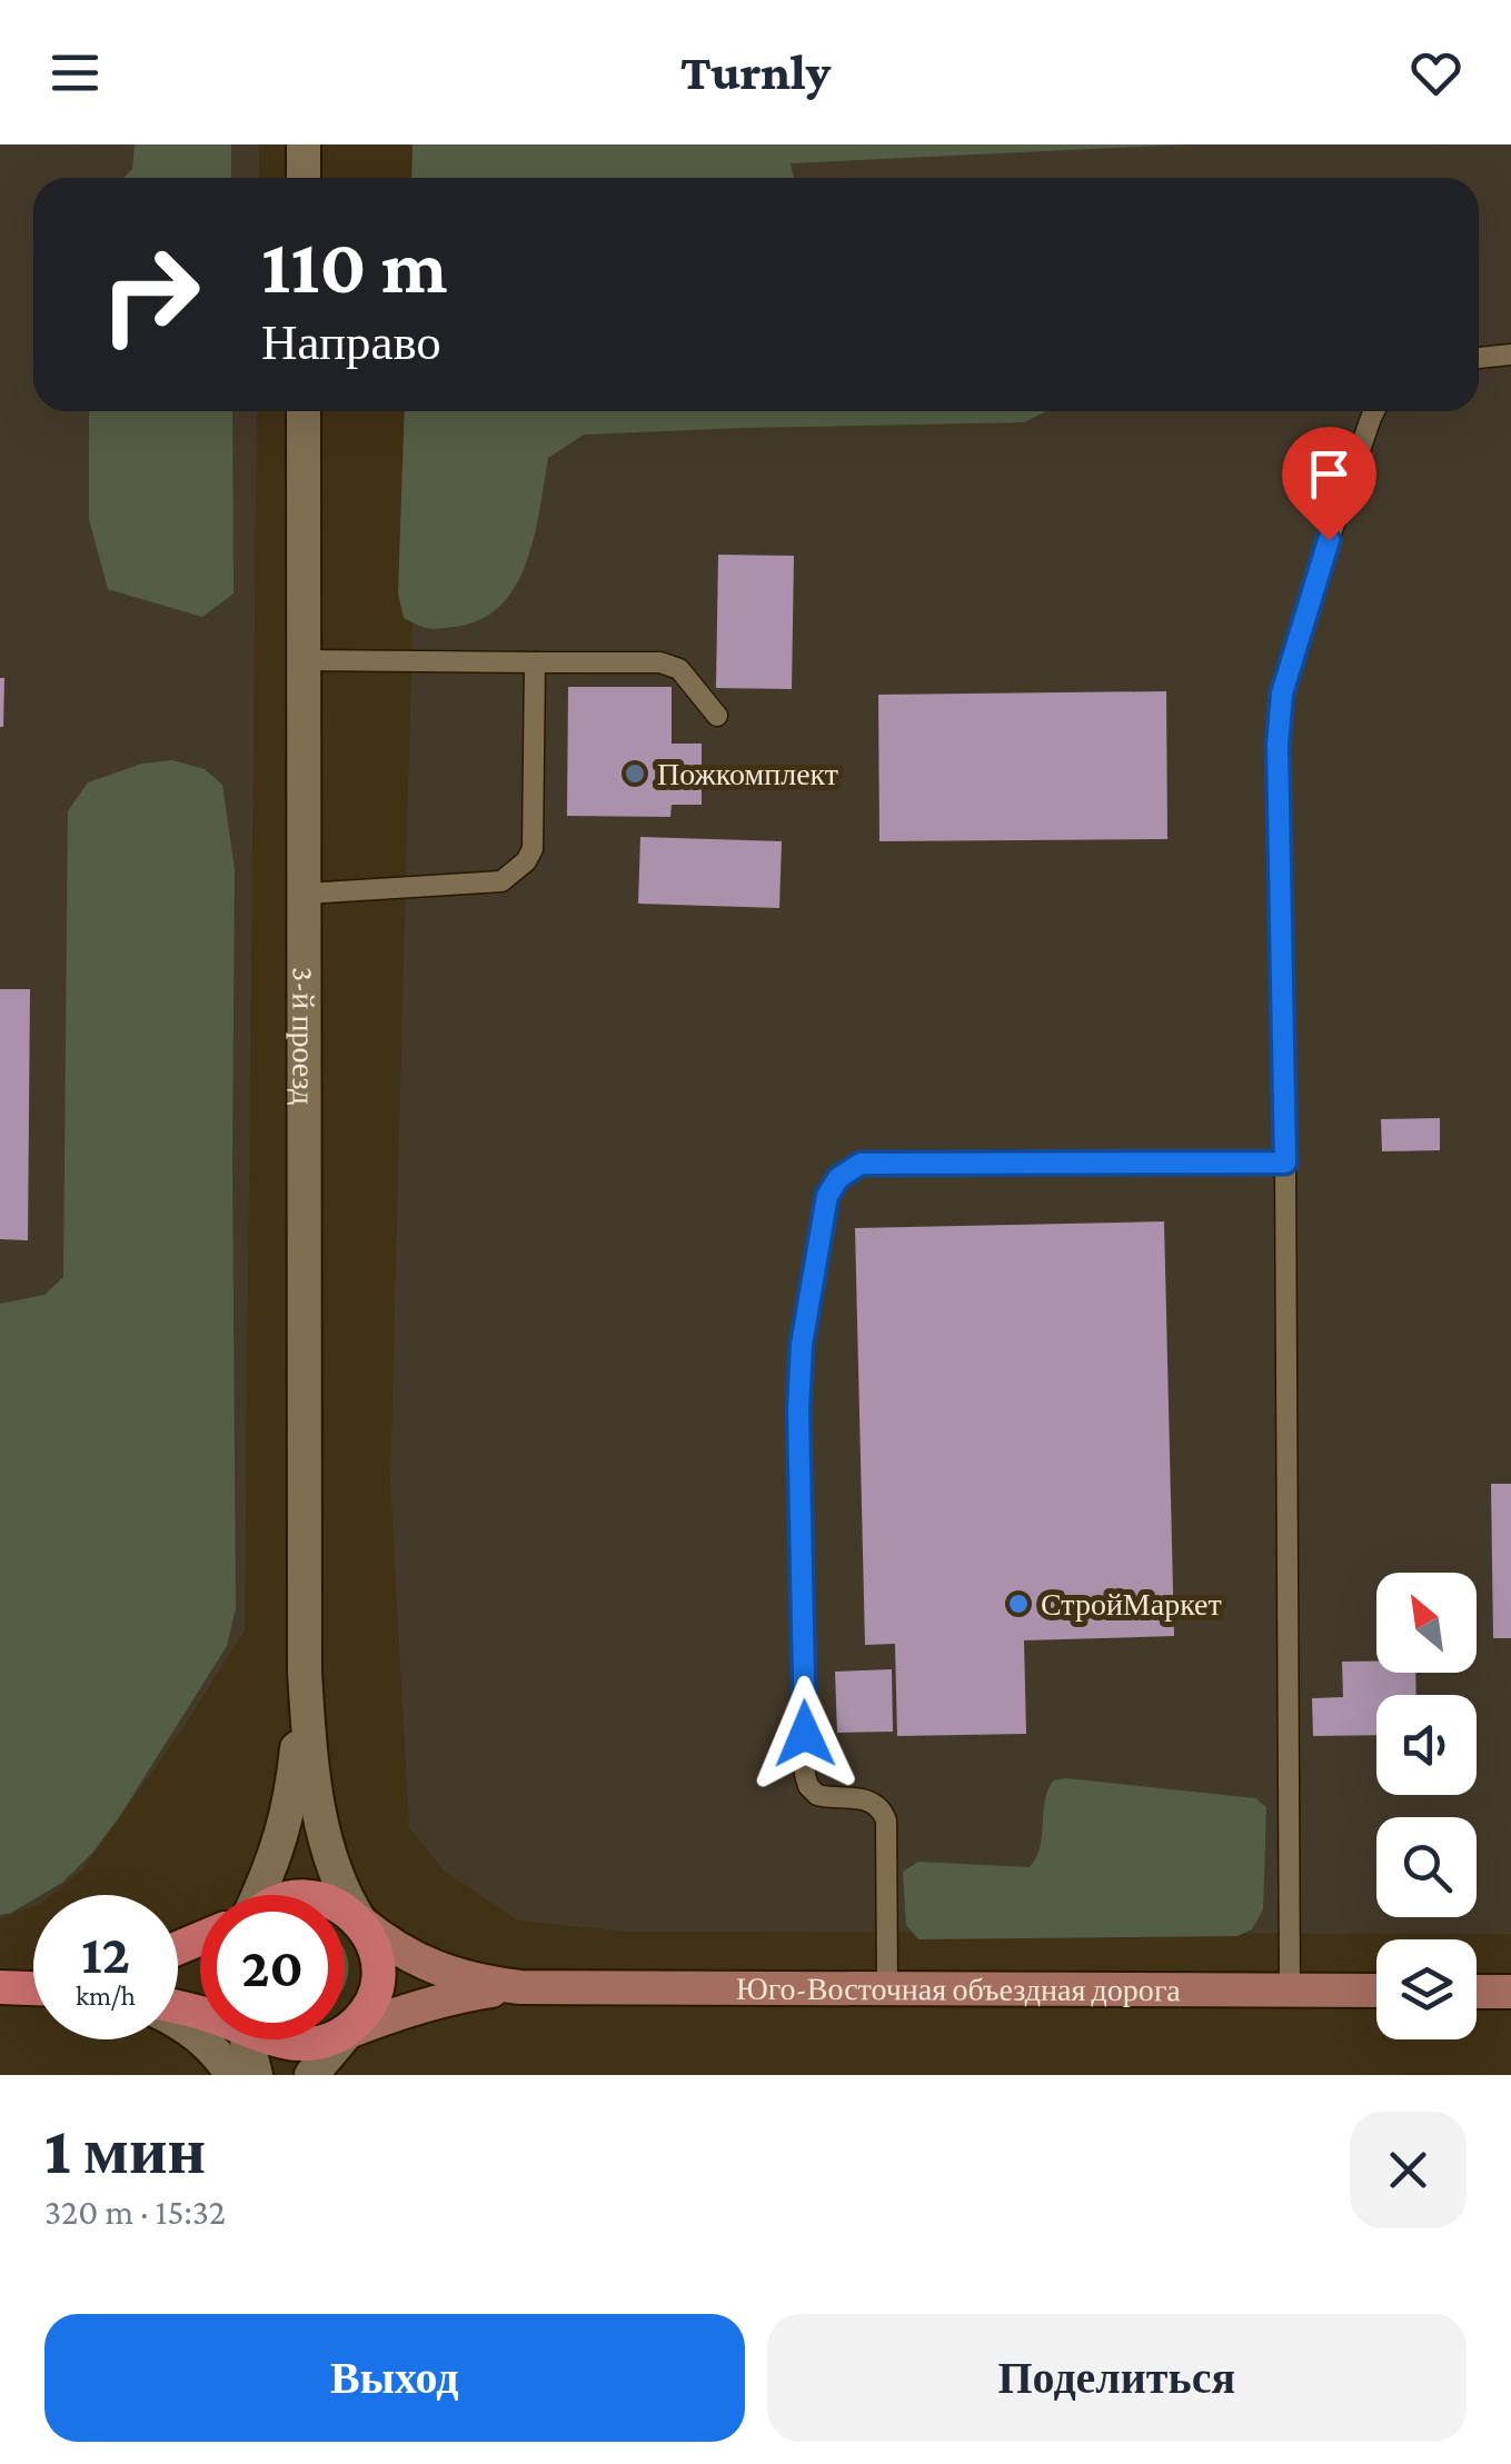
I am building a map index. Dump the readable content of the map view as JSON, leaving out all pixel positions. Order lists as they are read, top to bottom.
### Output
{
  "streets": {
    "main road": ["Юго-Восточная объездная дорога"],
    "street": ["3-й проезд"]
  },
  "places": ["Пожкомплект", "СтройМаркет"],
  "north": "top left",
  "page": {
    "header": "Turnly",
    "turn": ["110 m", "Направо"],
    "speed": "12 km/h",
    "limit": "20",
    "heading": ["1 мин", "320 m · 15:32"],
    "buttons": ["Выход", "Поделиться"]
  }
}
